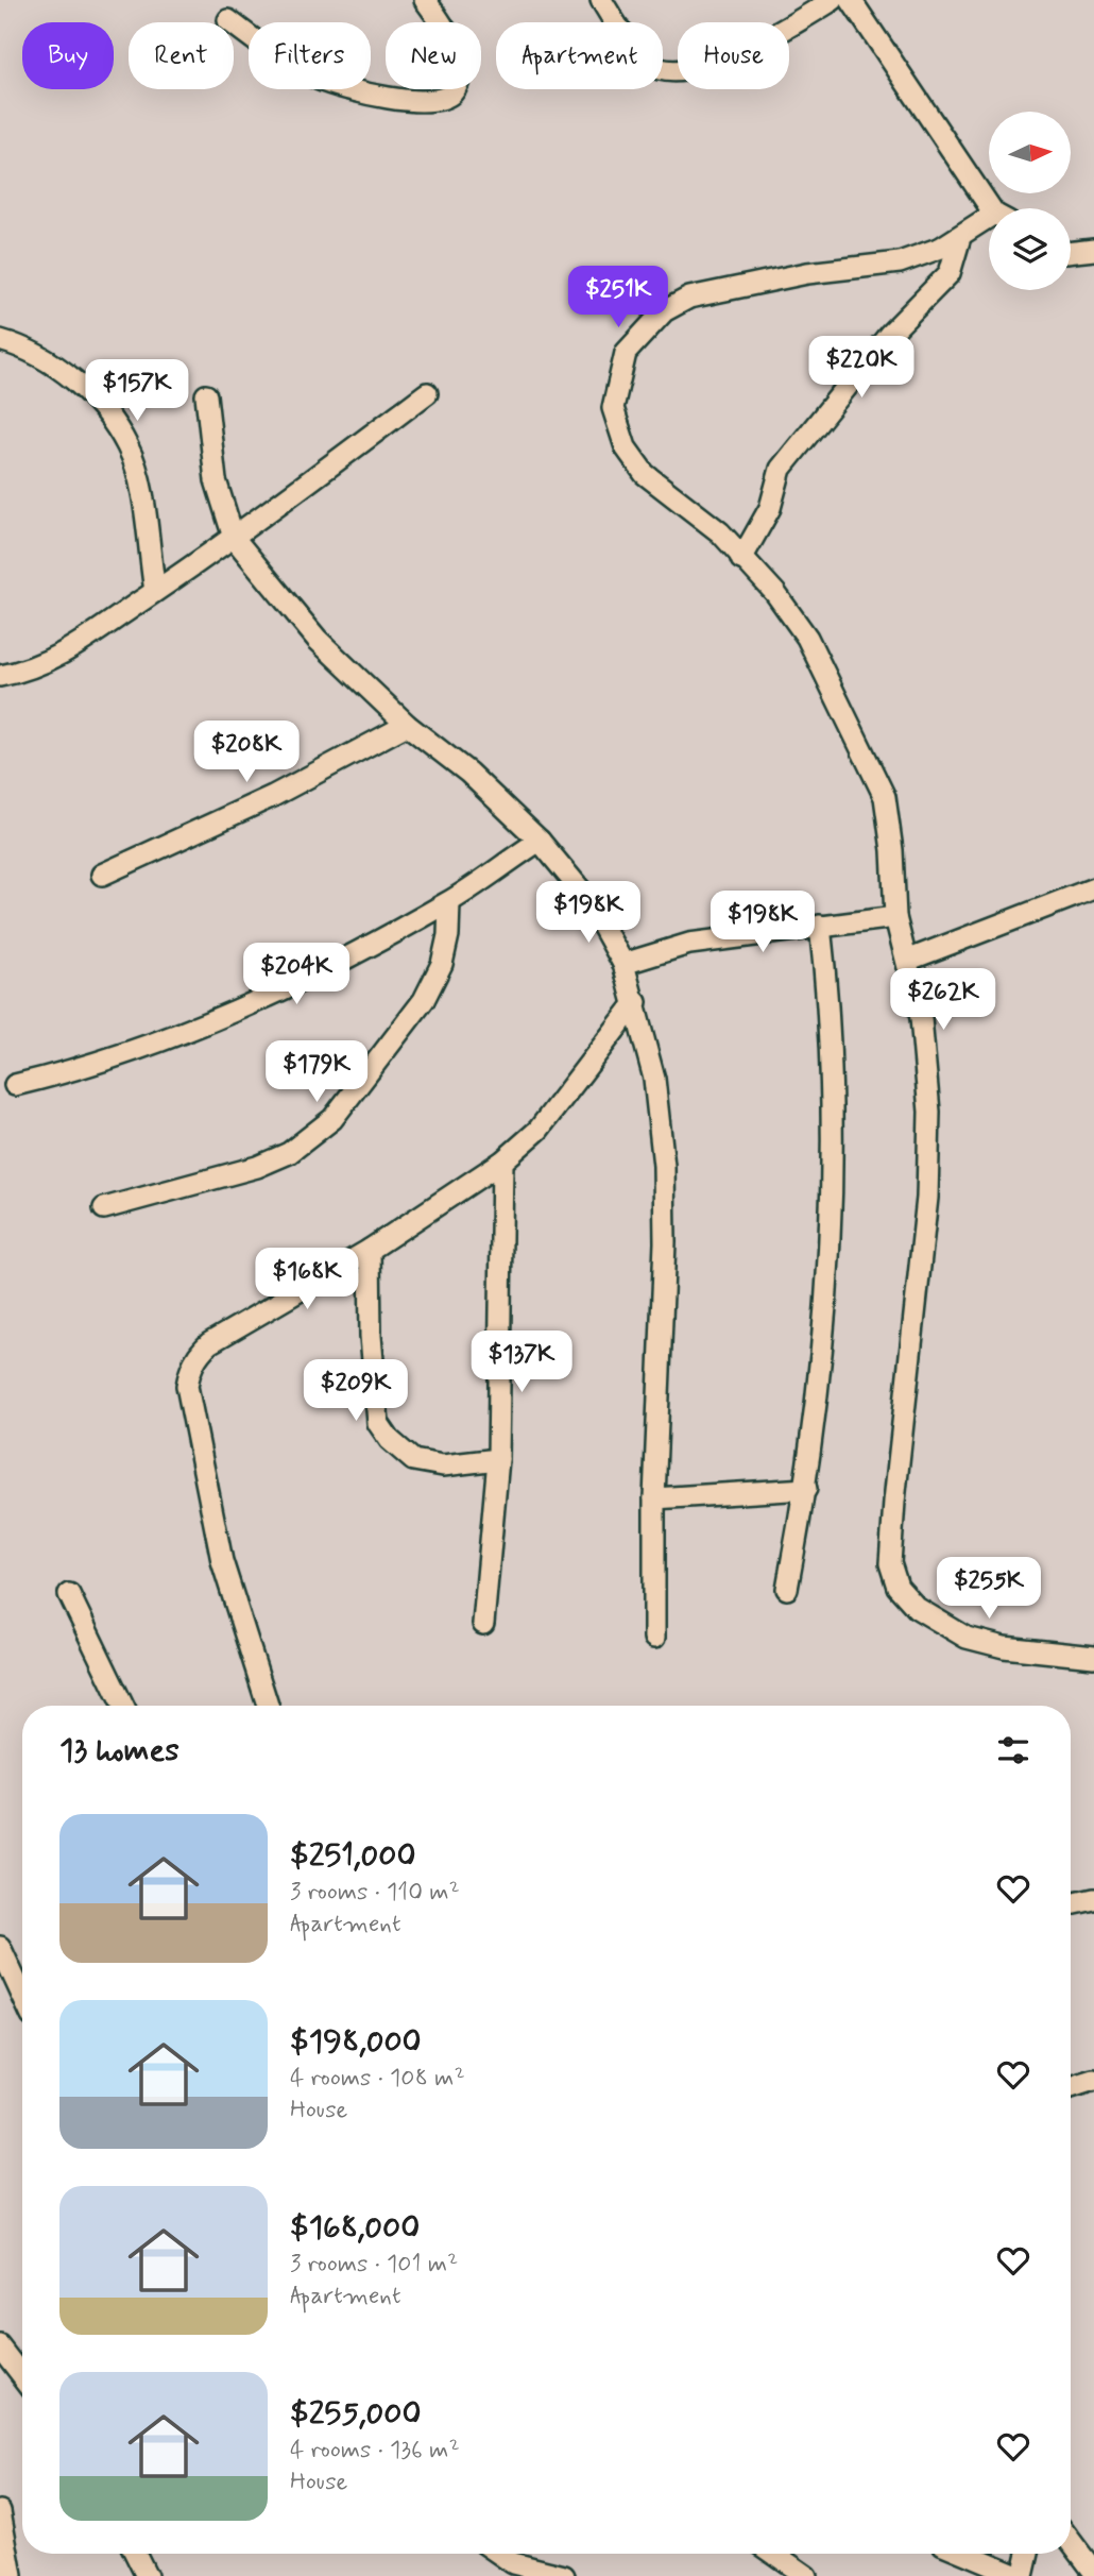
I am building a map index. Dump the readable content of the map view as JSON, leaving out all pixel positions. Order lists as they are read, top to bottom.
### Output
{
  "north": "right",
  "page": {
    "chip": [
      "Buy",
      "Rent",
      "Filters",
      "New",
      "Apartment",
      "House"
    ],
    "price": [
      "$251K",
      "$220K",
      "$157K",
      "$208K",
      "$198K",
      "$198K",
      "$204K",
      "$262K",
      "$179K",
      "$168K",
      "$137K",
      "$209K",
      "$255K"
    ],
    "heading": "13 homes",
    "list": [
      {
        "name": "$251,000",
        "note": "3 rooms · 110 m² · Apartment"
      },
      {
        "name": "$198,000",
        "note": "4 rooms · 108 m² · House"
      },
      {
        "name": "$168,000",
        "note": "3 rooms · 101 m² · Apartment"
      },
      {
        "name": "$255,000",
        "note": "4 rooms · 136 m² · House"
      }
    ]
  }
}
